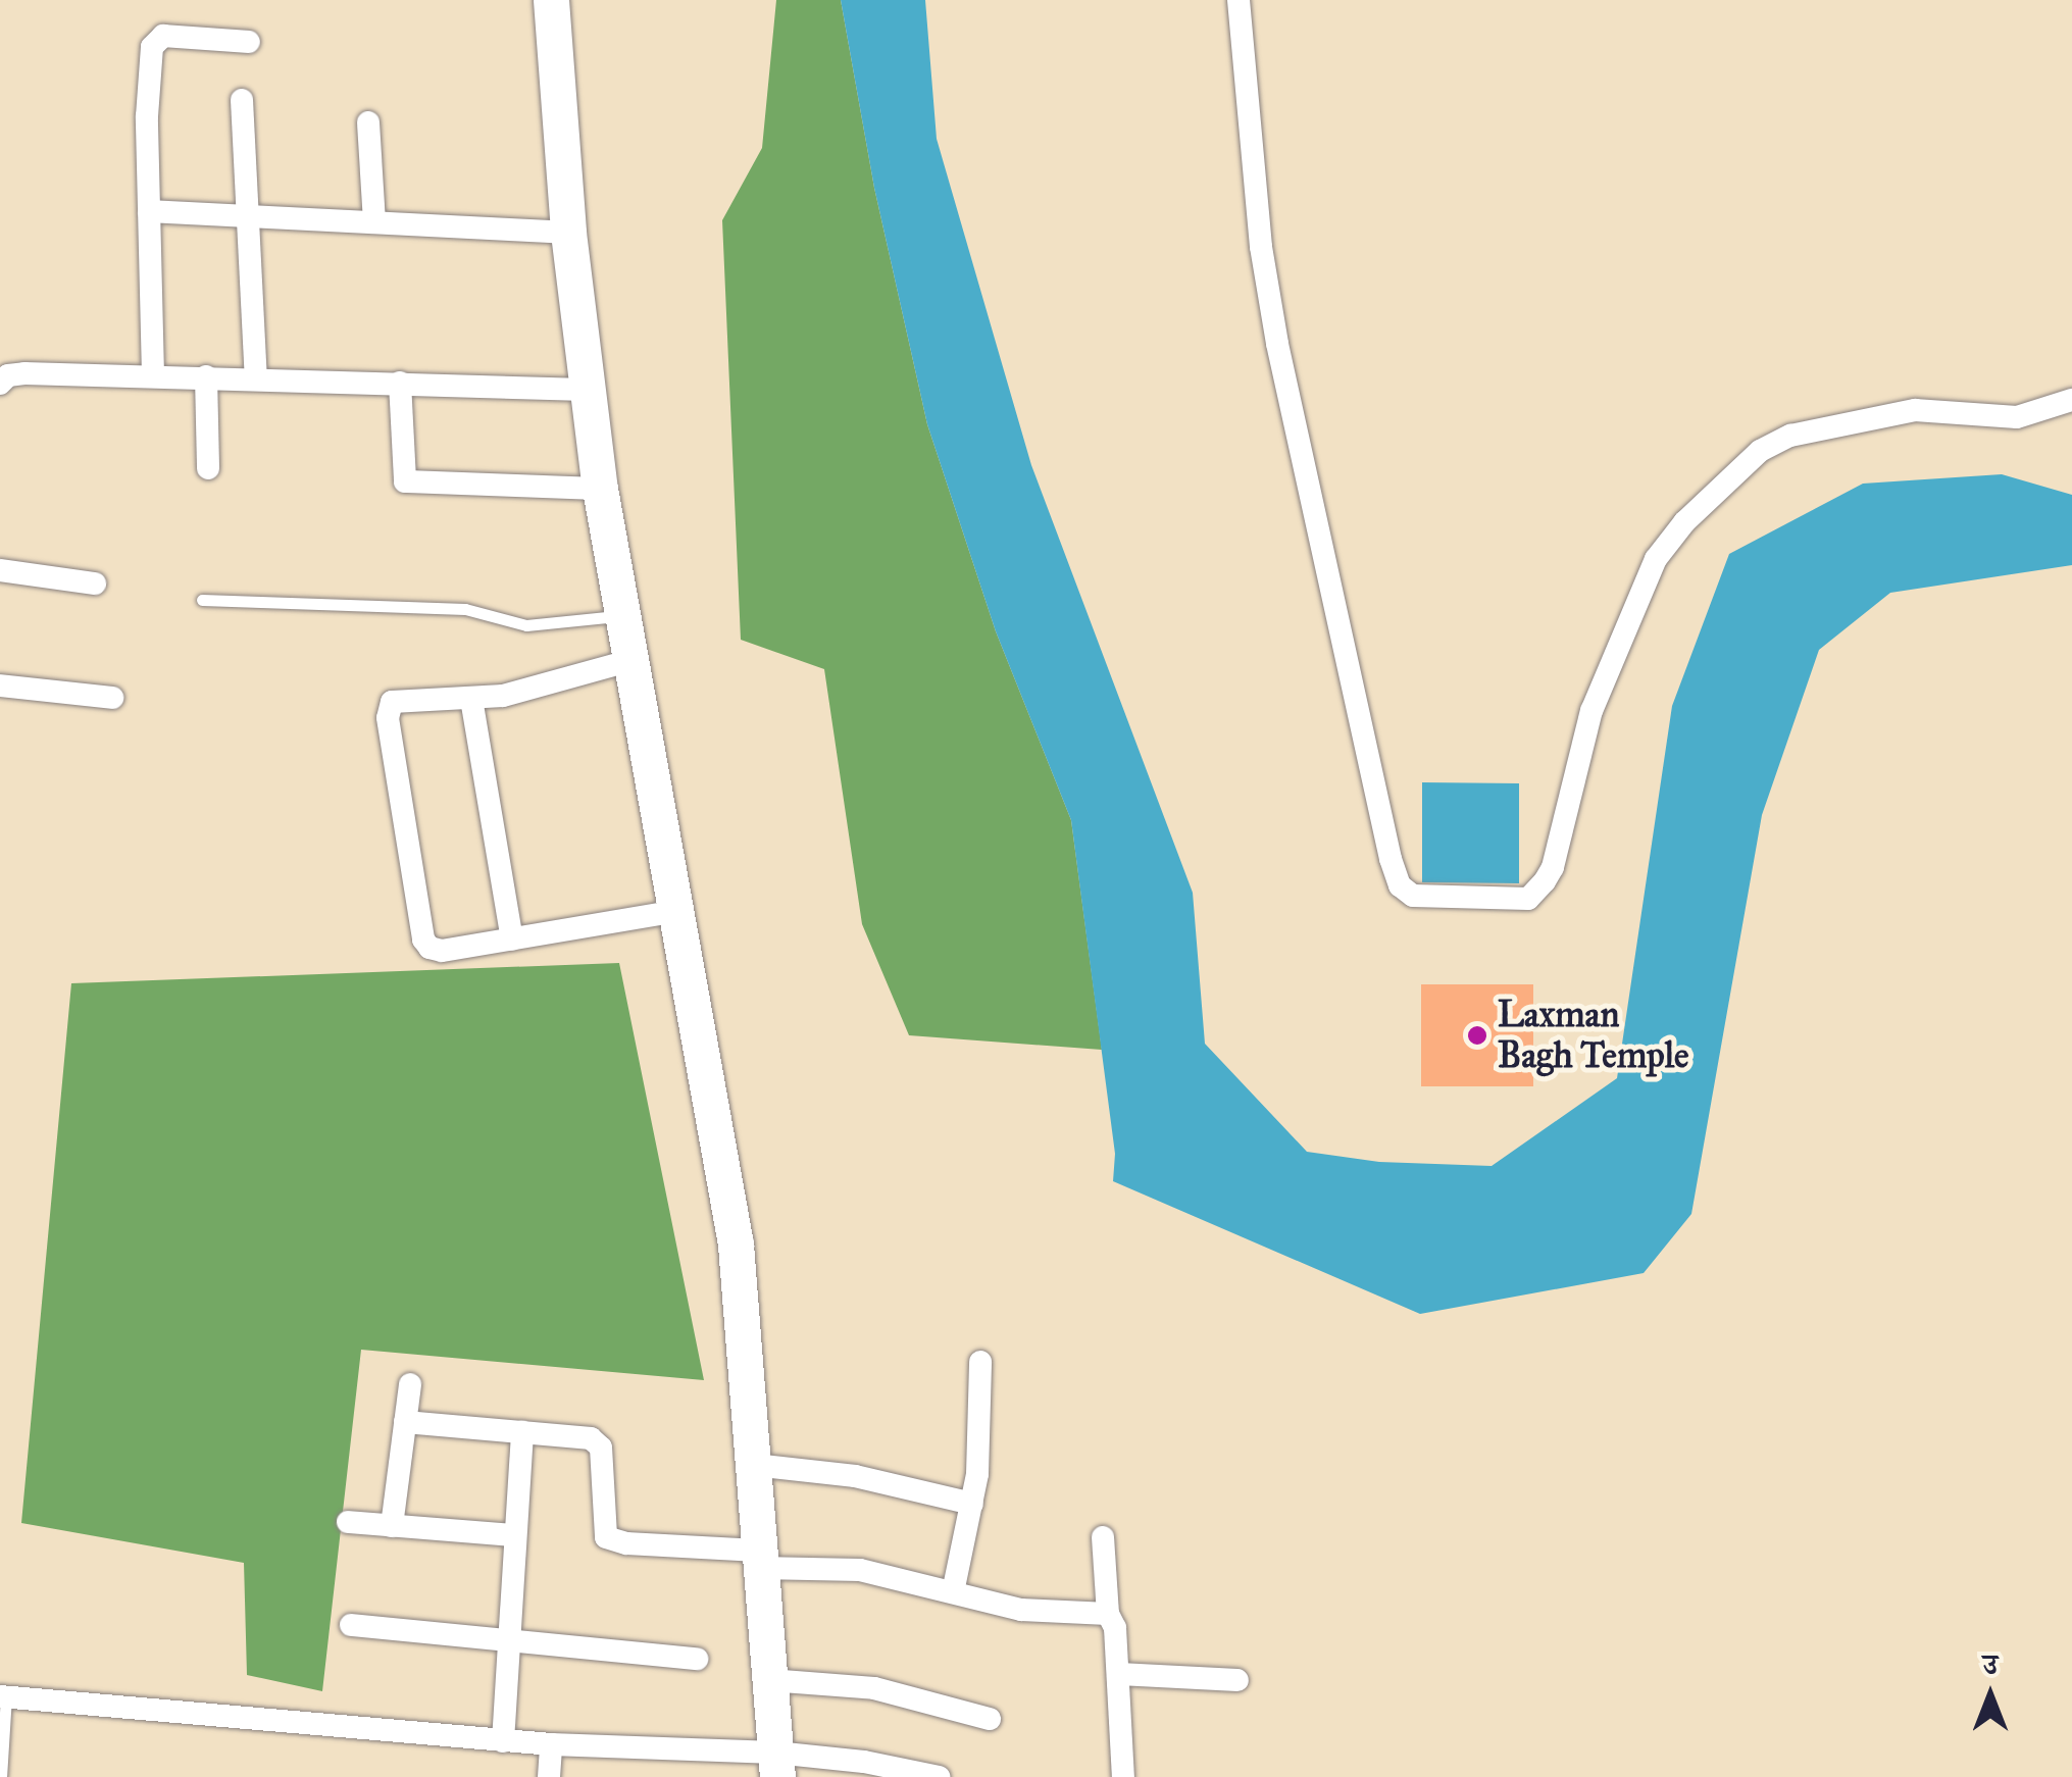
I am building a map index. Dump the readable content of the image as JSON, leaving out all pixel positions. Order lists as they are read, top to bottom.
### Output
{
  "places": ["Laxman Bagh Temple"],
  "north": "top"
}
